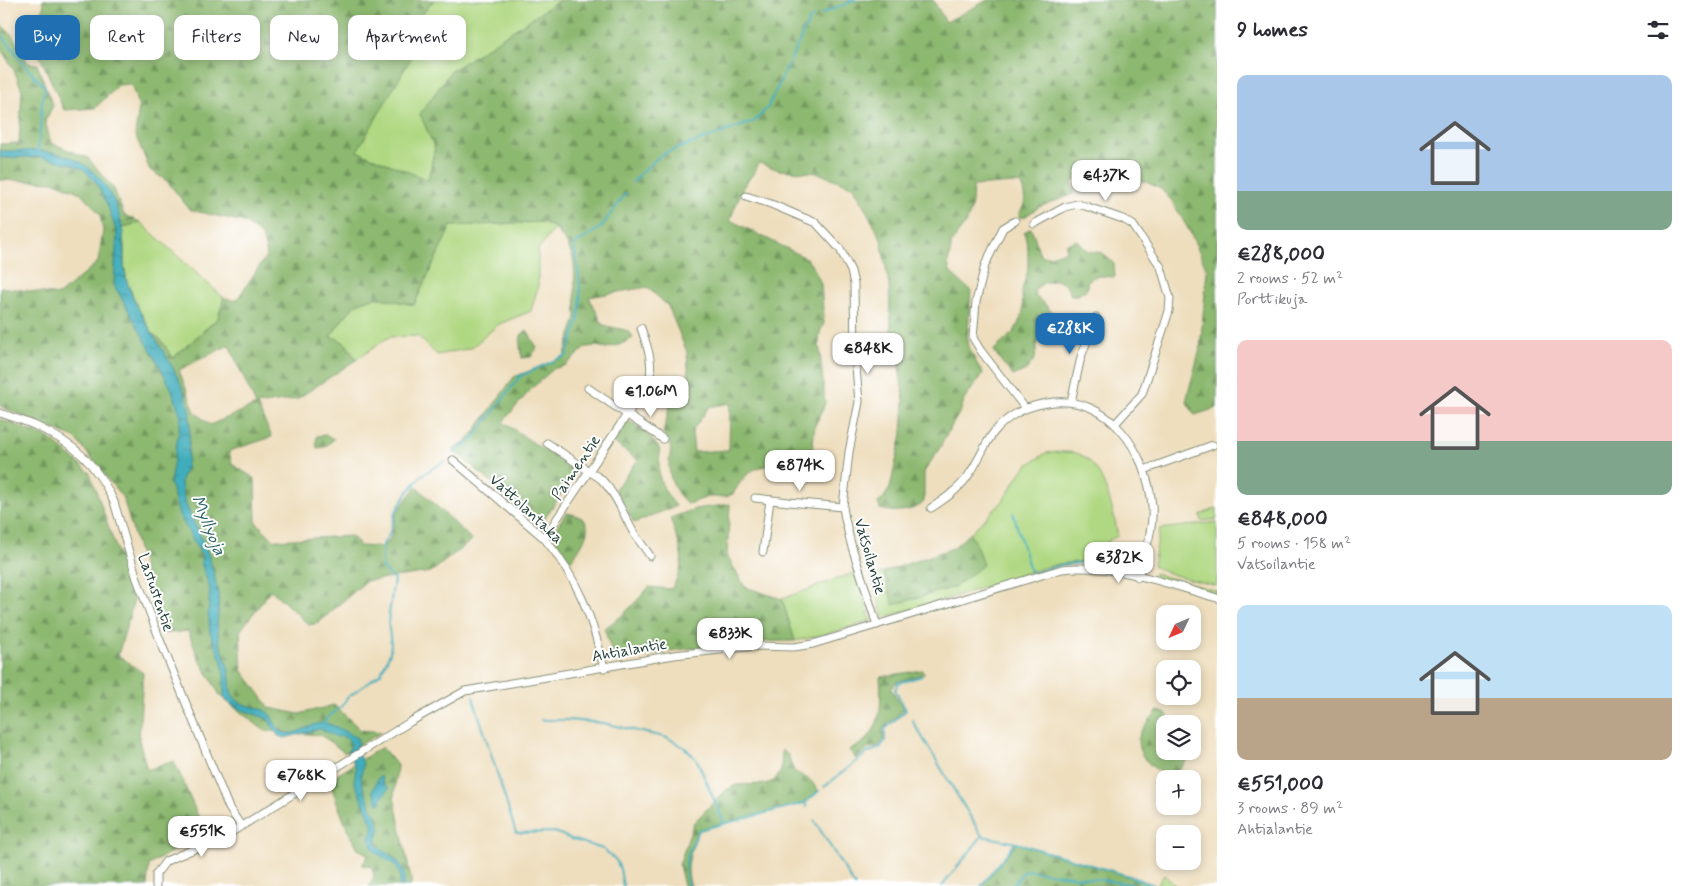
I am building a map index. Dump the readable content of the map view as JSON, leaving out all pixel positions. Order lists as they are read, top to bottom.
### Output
{
  "streets": {
    "street": [
      "Paimentie",
      "Vattolantaka",
      "Vatsoilantie",
      "Lastustentie",
      "Ahtialantie"
    ]
  },
  "crossings": [
    ["Paimentie", "Vattolantaka"],
    ["Vattolantaka", "Ahtialantie"],
    ["Vatsoilantie", "Ahtialantie"],
    ["Lastustentie", "Ahtialantie"]
  ],
  "water": ["Myllyoja"],
  "north": "bottom left",
  "page": {
    "heading": "9 homes",
    "chip": [
      "Buy",
      "Rent",
      "Filters",
      "New",
      "Apartment"
    ],
    "list": [
      {
        "name": "€288,000",
        "note": "2 rooms · 52 m² · Porttikuja"
      },
      {
        "name": "€848,000",
        "note": "5 rooms · 158 m² · Vatsoilantie"
      },
      {
        "name": "€551,000",
        "note": "3 rooms · 89 m² · Ahtialantie"
      }
    ],
    "price": [
      "€437K",
      "€288K",
      "€848K",
      "€1.06M",
      "€874K",
      "€382K",
      "€833K",
      "€768K",
      "€551K"
    ],
    "map_buttons": ["+", "−"]
  }
}
